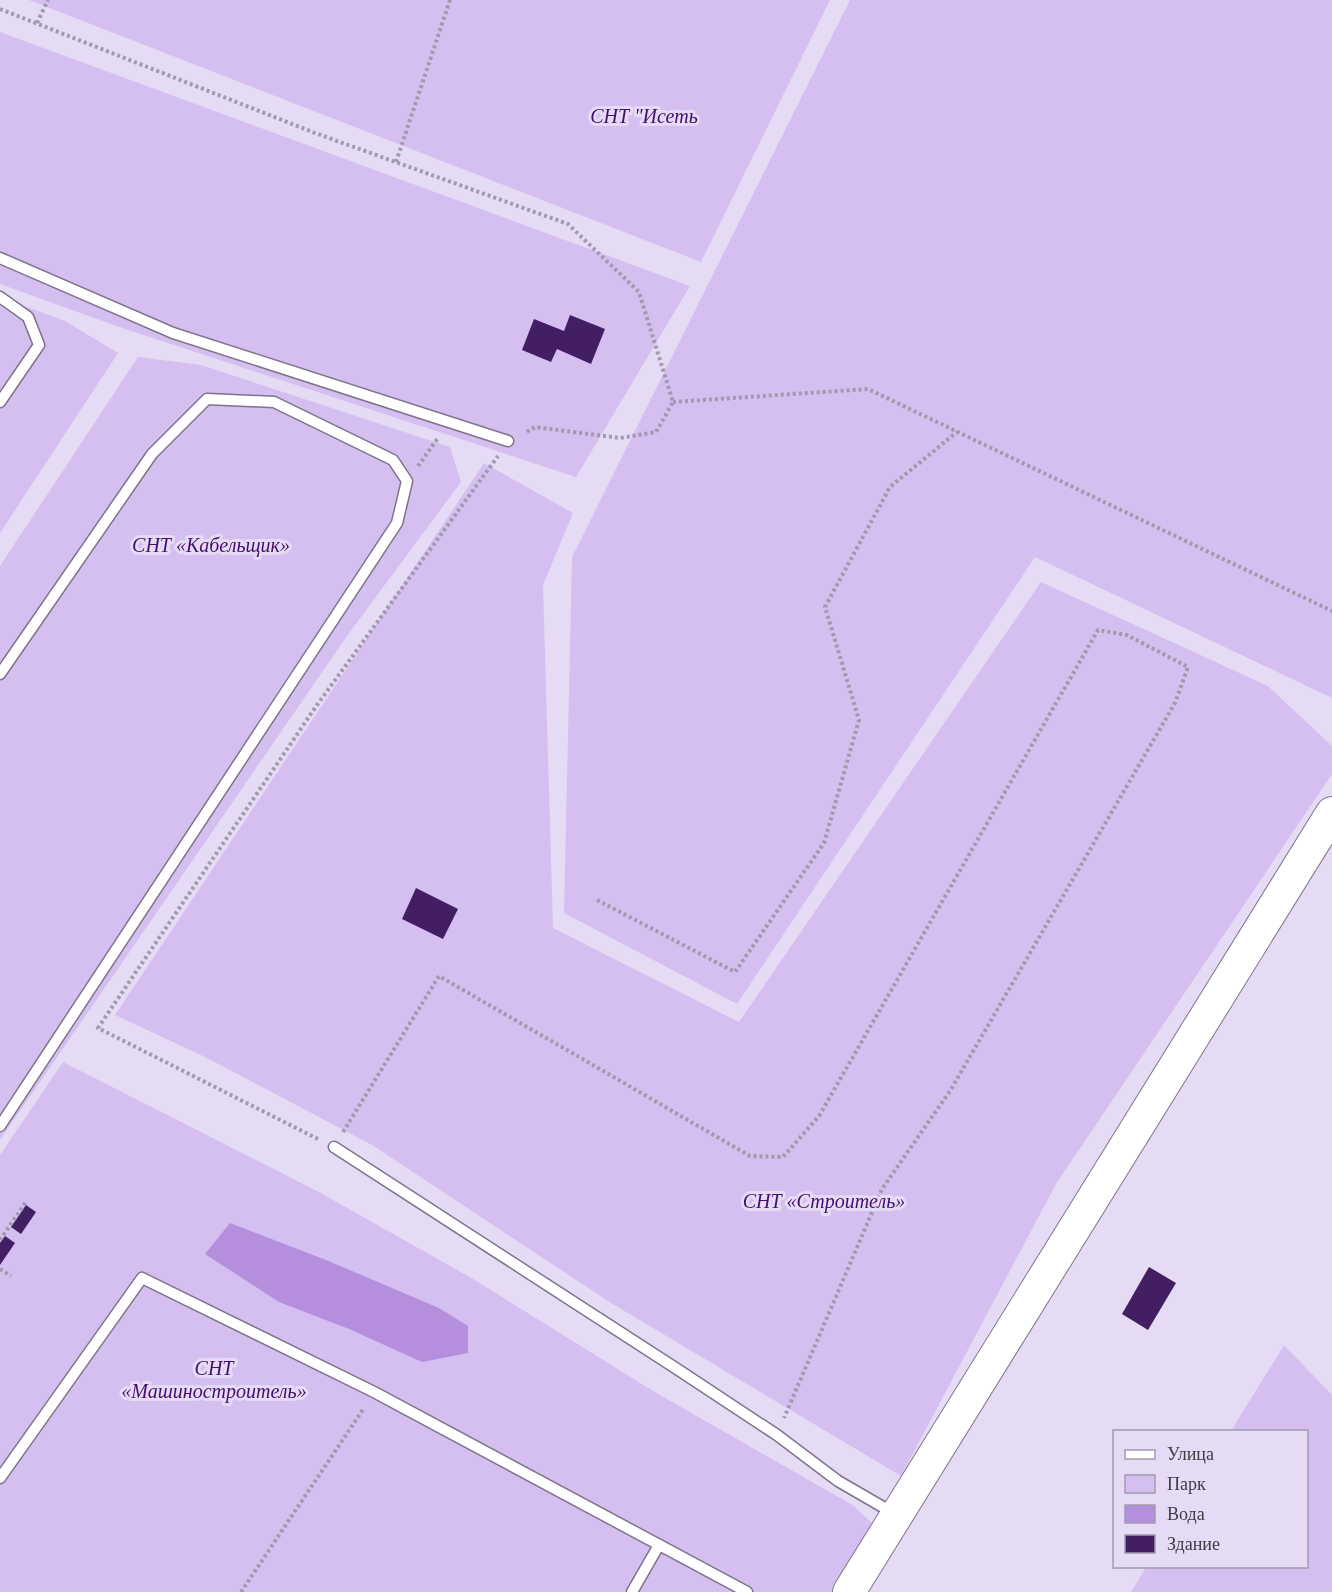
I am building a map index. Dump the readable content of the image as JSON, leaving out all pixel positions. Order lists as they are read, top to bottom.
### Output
{
  "parks": [
    "СНТ \"Исеть",
    "СНТ «Кабельщик»",
    "СНТ «Строитель»",
    "СНТ «Машиностроитель»"
  ],
  "legend": [
    "Улица",
    "Парк",
    "Вода",
    "Здание"
  ]
}
